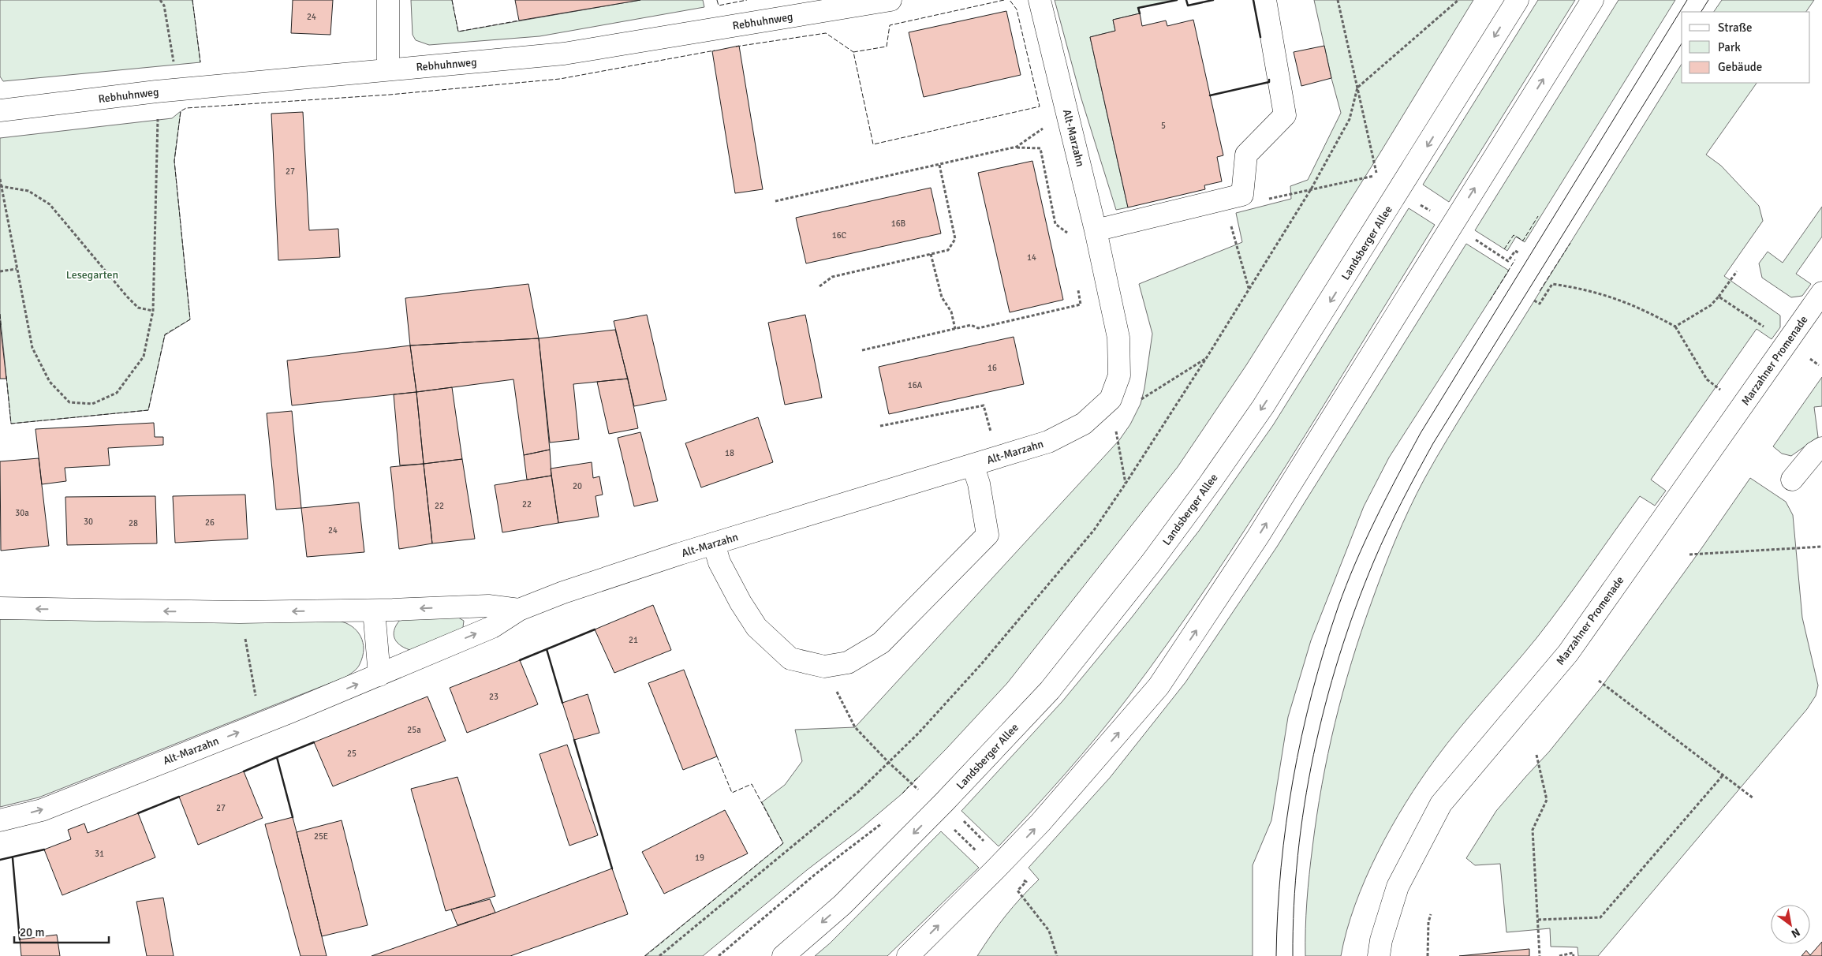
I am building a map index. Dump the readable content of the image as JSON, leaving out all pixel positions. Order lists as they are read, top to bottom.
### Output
{
  "streets": {
    "street": [
      "Rebhuhnweg",
      "Alt-Marzahn",
      "Landsberger Allee",
      "Marzahner Promenade"
    ]
  },
  "parks": ["Lesegarten"],
  "house_numbers": [
    "24",
    "5",
    "27",
    "16B",
    "16C",
    "14",
    "16",
    "16A",
    "18",
    "20",
    "22",
    "22",
    "30a",
    "30",
    "26",
    "28",
    "24",
    "21",
    "23",
    "25a",
    "25",
    "27",
    "25E",
    "31",
    "19"
  ],
  "legend": ["Straße", "Park", "Gebäude"],
  "scale_bar": "20 m",
  "north": "bottom right"
}
